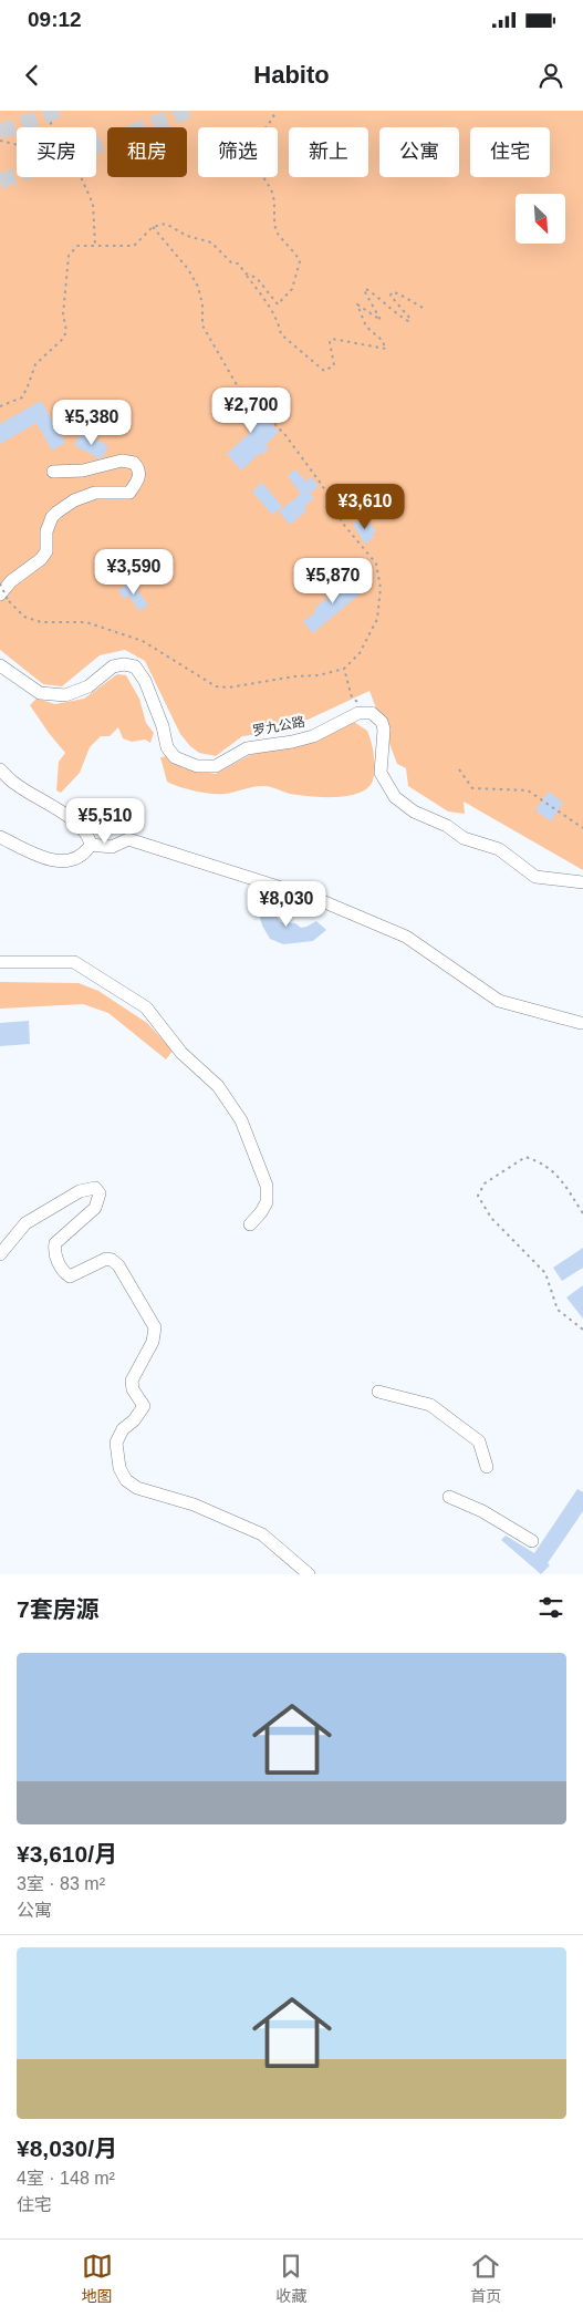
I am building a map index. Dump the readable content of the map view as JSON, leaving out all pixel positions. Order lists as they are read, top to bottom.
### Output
{
  "streets": {
    "street": ["罗九公路"]
  },
  "north": "bottom right",
  "page": {
    "status": "09:12",
    "header": "Habito",
    "chip": [
      "买房",
      "租房",
      "筛选",
      "新上",
      "公寓",
      "住宅"
    ],
    "price": [
      "¥2,700",
      "¥5,380",
      "¥3,610",
      "¥3,590",
      "¥5,870",
      "¥5,510",
      "¥8,030"
    ],
    "heading": "7套房源",
    "list": [
      {
        "name": "¥3,610/月",
        "note": "3室 · 83 m² · 公寓"
      },
      {
        "name": "¥8,030/月",
        "note": "4室 · 148 m² · 住宅"
      }
    ],
    "tabs": ["地图", "收藏", "首页"]
  }
}
